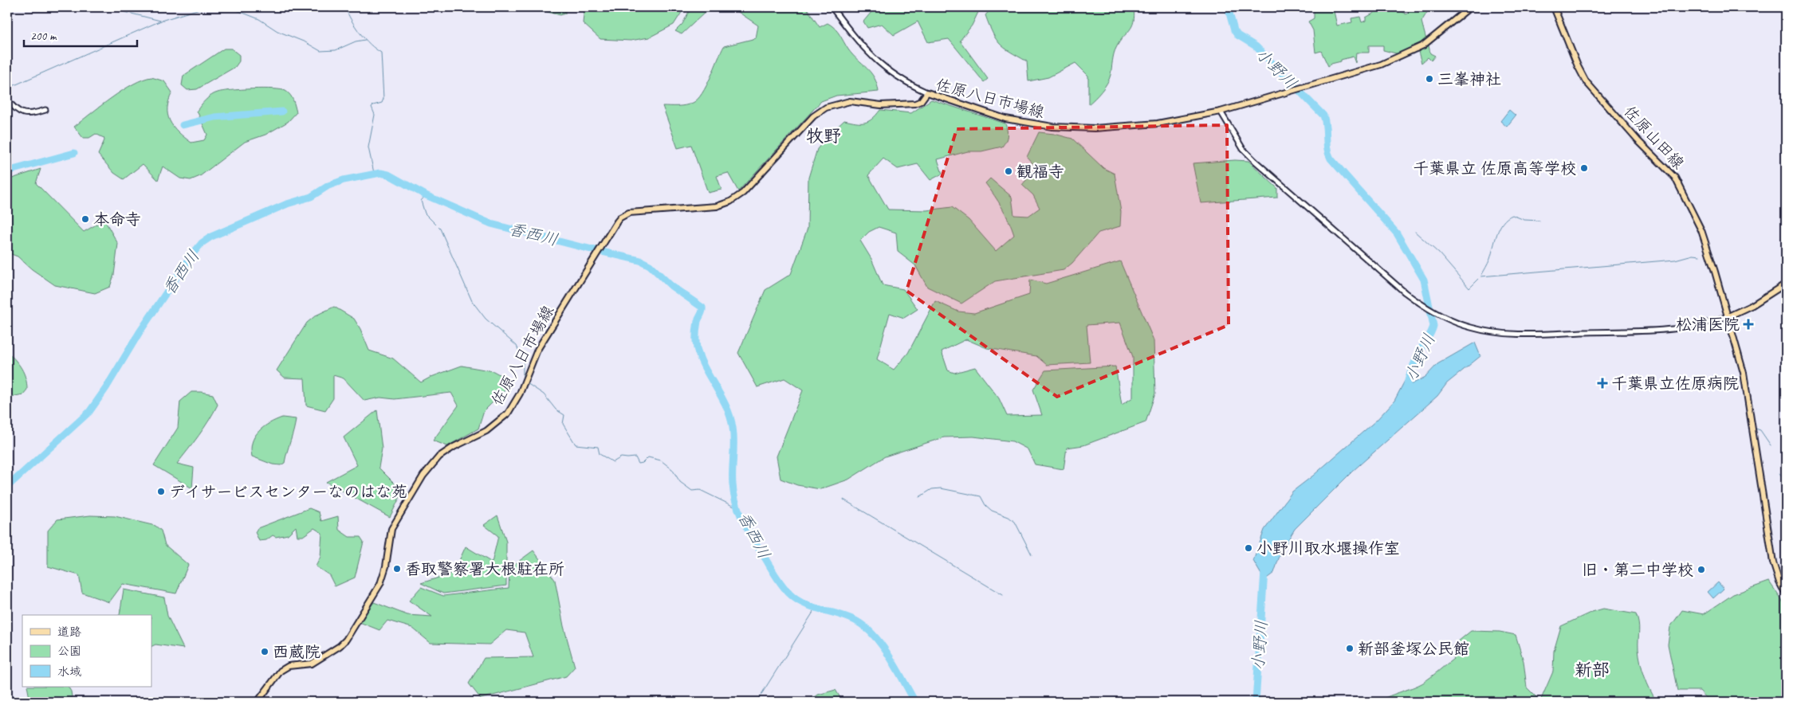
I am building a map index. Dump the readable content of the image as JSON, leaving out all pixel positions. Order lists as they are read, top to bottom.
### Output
{
  "streets": {
    "main road": ["佐原八日市場線", "佐原山田線"]
  },
  "districts": ["牧野", "新部"],
  "water": ["小野川", "香西川"],
  "places": {
    "other": [
      "三峯神社",
      "千葉県立 佐原高等学校",
      "観福寺",
      "本命寺",
      "デイサービスセンターなのはな苑",
      "小野川取水堰操作室",
      "香取警察署大根駐在所",
      "旧・第二中学校",
      "新部釜塚公民館",
      "西蔵院"
    ],
    "health": ["松浦医院", "千葉県立佐原病院"]
  },
  "legend": ["道路", "公園", "水域"],
  "scale_bar": "200 m"
}
